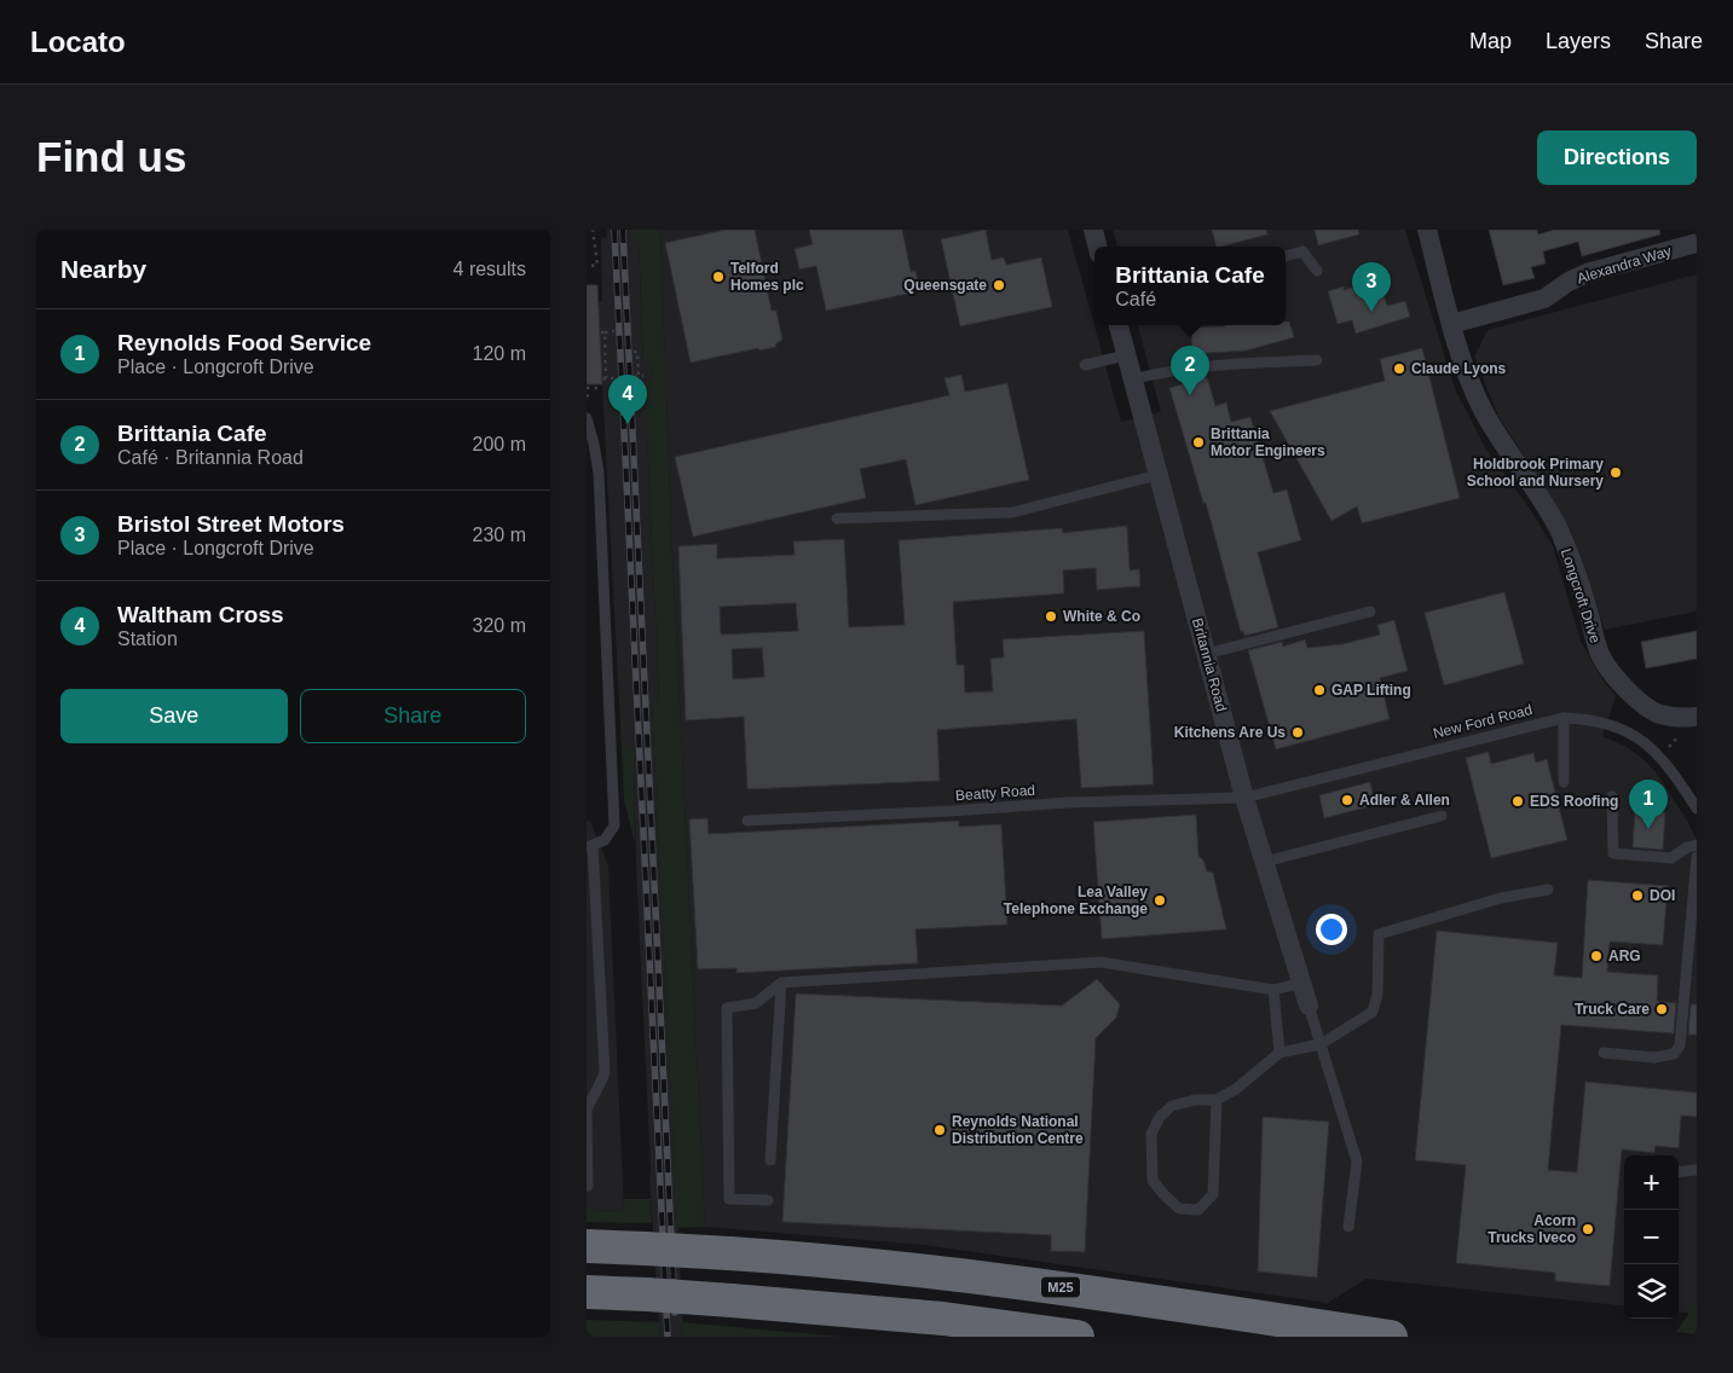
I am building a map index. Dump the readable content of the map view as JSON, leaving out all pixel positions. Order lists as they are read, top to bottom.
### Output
{
  "streets": {
    "highway": ["M25"],
    "street": ["Alexandra Way", "Longcroft Drive", "Britannia Road"],
    "lane": ["New Ford Road", "Beatty Road"]
  },
  "crossings": [
    ["Alexandra Way", "Longcroft Drive"],
    ["Britannia Road", "New Ford Road"],
    ["Britannia Road", "Beatty Road"],
    ["New Ford Road", "Beatty Road"]
  ],
  "places": [
    "Telford Homes plc",
    "Queensgate",
    "Claude Lyons",
    "Brittania Motor Engineers",
    "Holdbrook Primary School and Nursery",
    "White & Co",
    "GAP Lifting",
    "Kitchens Are Us",
    "Adler & Allen",
    "EDS Roofing",
    "DOI",
    "Lea Valley Telephone Exchange",
    "ARG",
    "Truck Care",
    "Reynolds National Distribution Centre",
    "Acorn Trucks Iveco"
  ],
  "page": {
    "header": "Locato",
    "nav": ["Map", "Layers", "Share"],
    "buttons": [
      "Directions",
      ["Save", "Share"]
    ],
    "title": "Find us",
    "heading": ["Nearby", "4 results"],
    "popup": ["Brittania Cafe", "Café"],
    "pins": [
      "3",
      "2",
      "4",
      "1"
    ],
    "list": [
      {
        "mark": "1",
        "name": "Reynolds Food Service",
        "note": "Place · Longcroft Drive",
        "value": "120 m"
      },
      {
        "mark": "2",
        "name": "Brittania Cafe",
        "note": "Café · Britannia Road",
        "value": "200 m"
      },
      {
        "mark": "3",
        "name": "Bristol Street Motors",
        "note": "Place · Longcroft Drive",
        "value": "230 m"
      },
      {
        "mark": "4",
        "name": "Waltham Cross",
        "note": "Station",
        "value": "320 m"
      }
    ],
    "map_buttons": ["+", "−"]
  }
}
